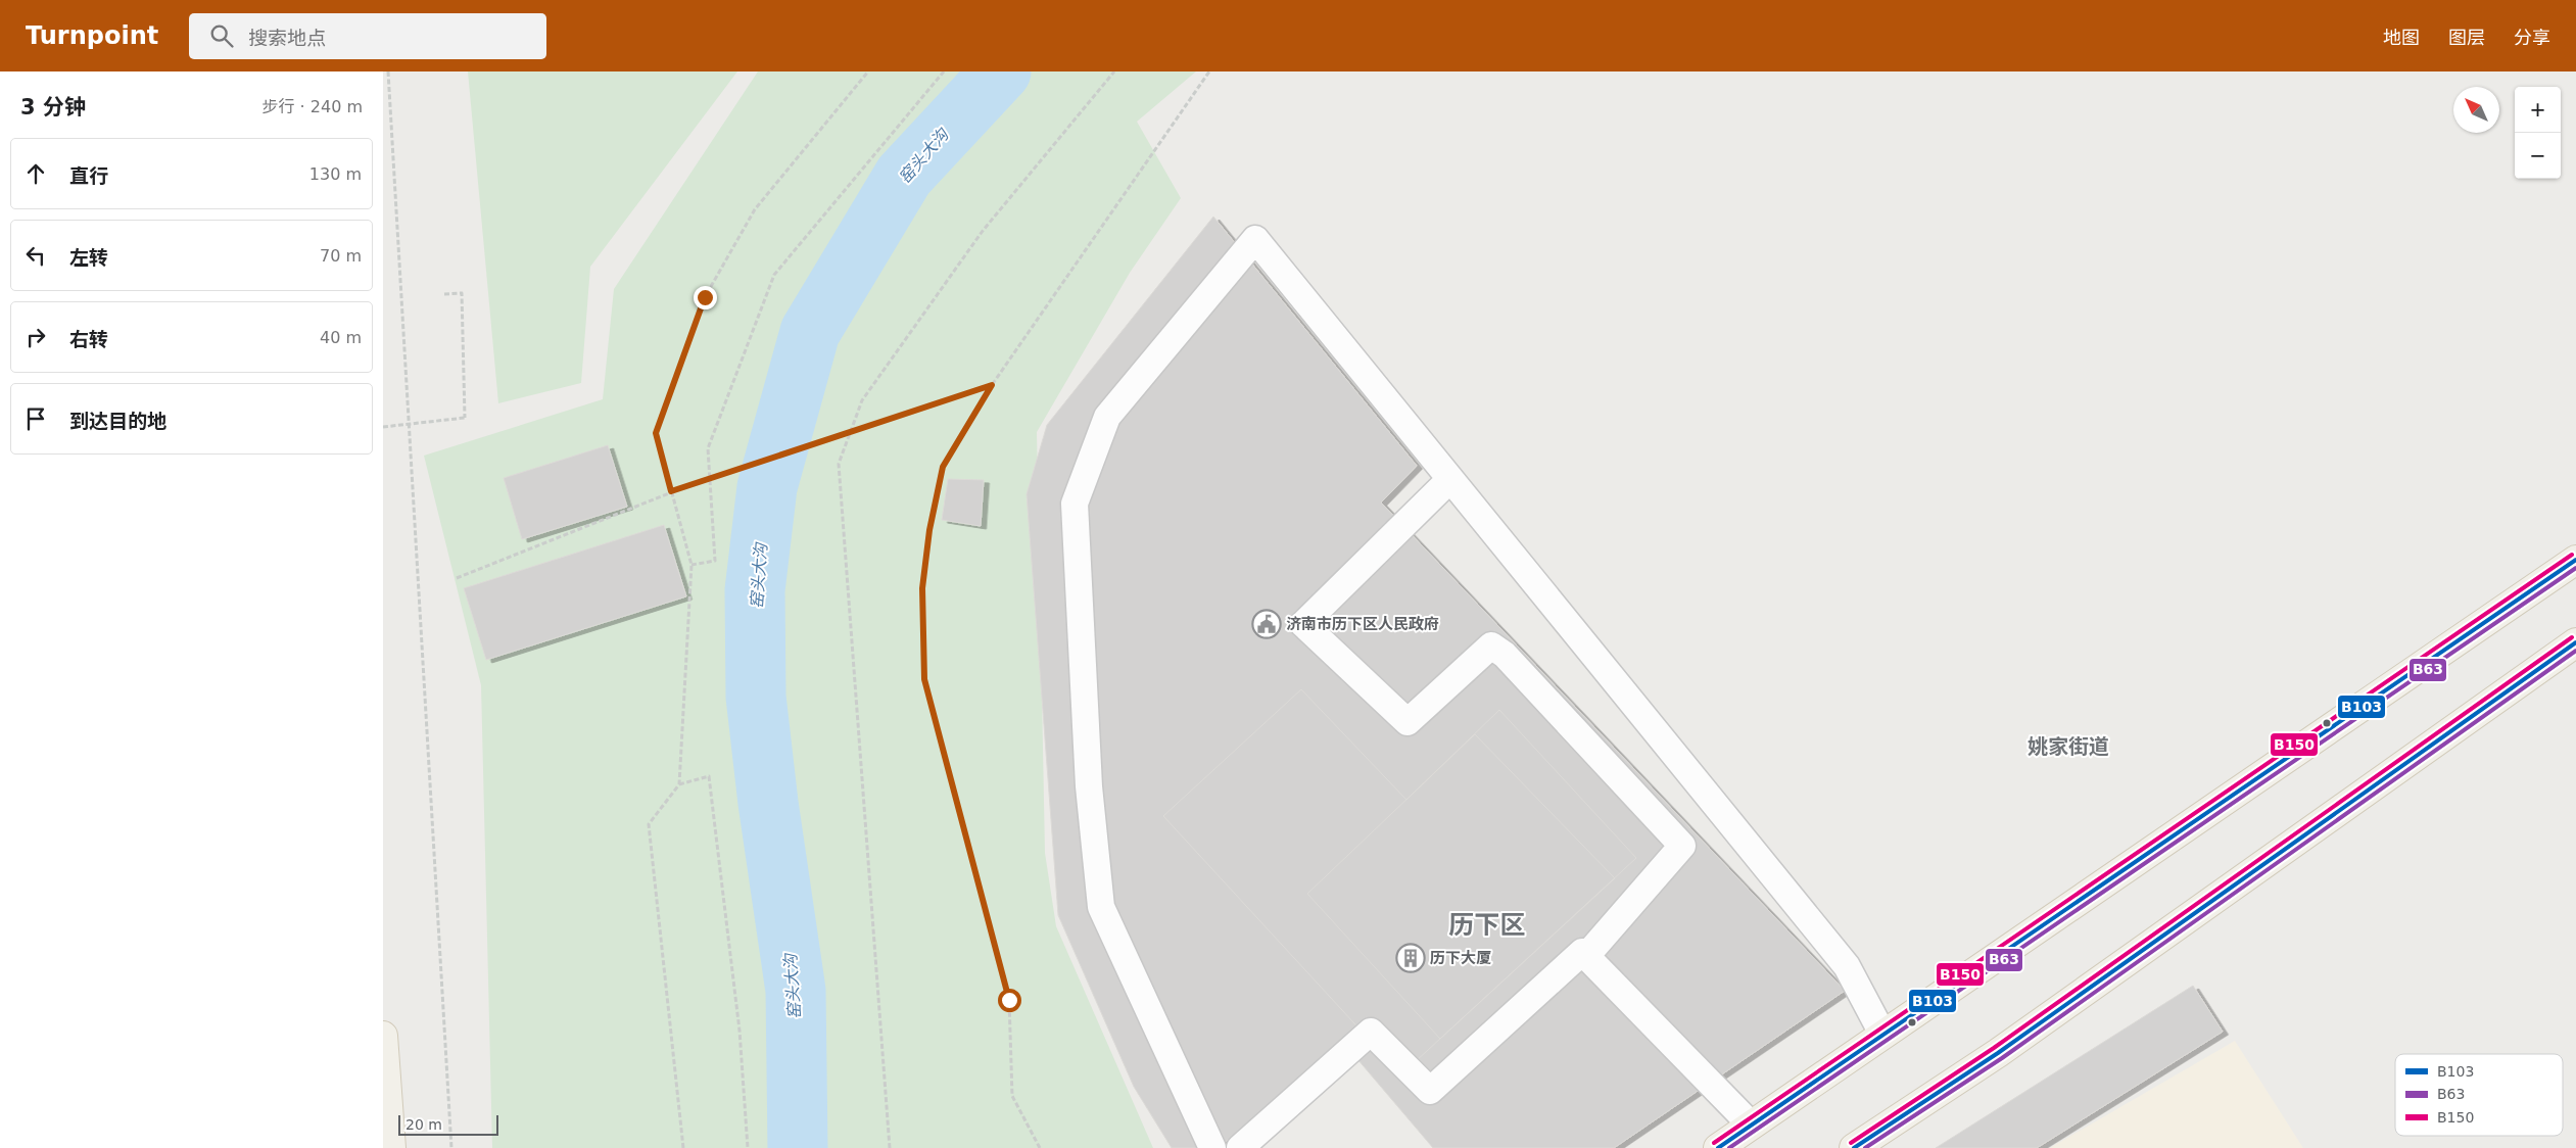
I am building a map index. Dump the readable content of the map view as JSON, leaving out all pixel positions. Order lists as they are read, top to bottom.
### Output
{
  "districts": ["姚家街道", "历下区"],
  "water": ["窑头大沟"],
  "places": {
    "public building": ["济南市历下区人民政府"],
    "building": ["历下大厦"]
  },
  "lines": ["transit line B150", "transit line B103", "transit line B63"],
  "legend": ["B103", "B63", "B150"],
  "scale_bar": "20 m",
  "north": "top left",
  "page": {
    "header": "Turnpoint",
    "search": "搜索地点",
    "nav": ["地图", "图层", "分享"],
    "heading": ["3 分钟", "步行 · 240 m"],
    "map_buttons": ["+", "−"],
    "list": [
      ["直行", "130 m"],
      ["左转", "70 m"],
      ["右转", "40 m"],
      "到达目的地"
    ],
    "scale": "20 m"
  }
}
